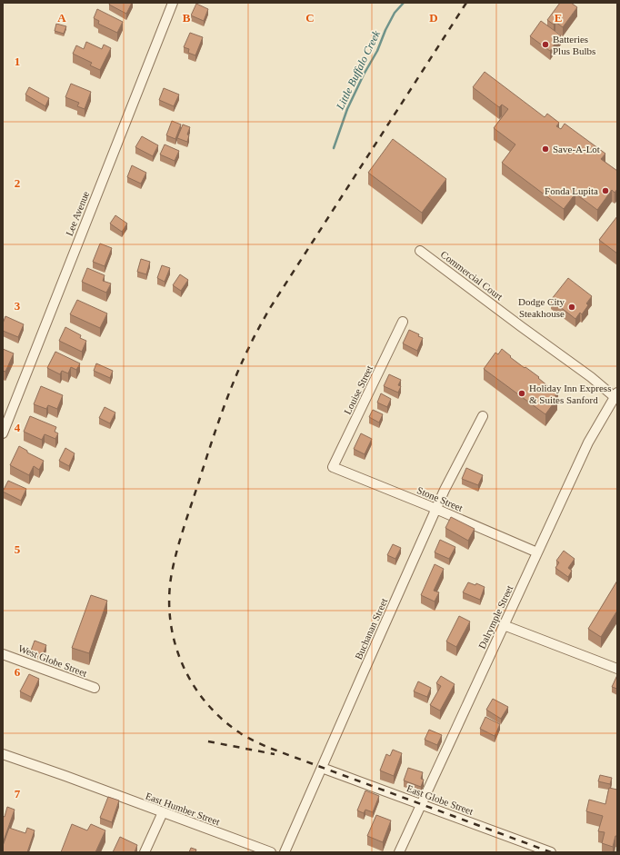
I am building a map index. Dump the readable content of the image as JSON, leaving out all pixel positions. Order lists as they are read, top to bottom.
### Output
{
  "streets": {
    "street": [
      "Lee Avenue",
      "Commercial Court",
      "Louise Street",
      "Stone Street",
      "Dalrymple Street",
      "Buchanan Street",
      "West Globe Street",
      "East Globe Street",
      "East Humber Street"
    ]
  },
  "crossings": [
    ["Commercial Court", "Dalrymple Street"],
    ["Louise Street", "Stone Street"],
    ["Stone Street", "Dalrymple Street"],
    ["Stone Street", "Buchanan Street"],
    ["Dalrymple Street", "East Globe Street"],
    ["Buchanan Street", "East Globe Street"]
  ],
  "water": ["Little Buffalo Creek"],
  "places": [
    "Batteries Plus Bulbs",
    "Save-A-Lot",
    "Fonda Lupita",
    "Dodge City Steakhouse",
    "Holiday Inn Express & Suites Sanford"
  ],
  "grid": {
    "columns": [
      "A",
      "B",
      "C",
      "D",
      "E"
    ],
    "rows": [
      "1",
      "2",
      "3",
      "4",
      "5",
      "6",
      "7"
    ]
  }
}
